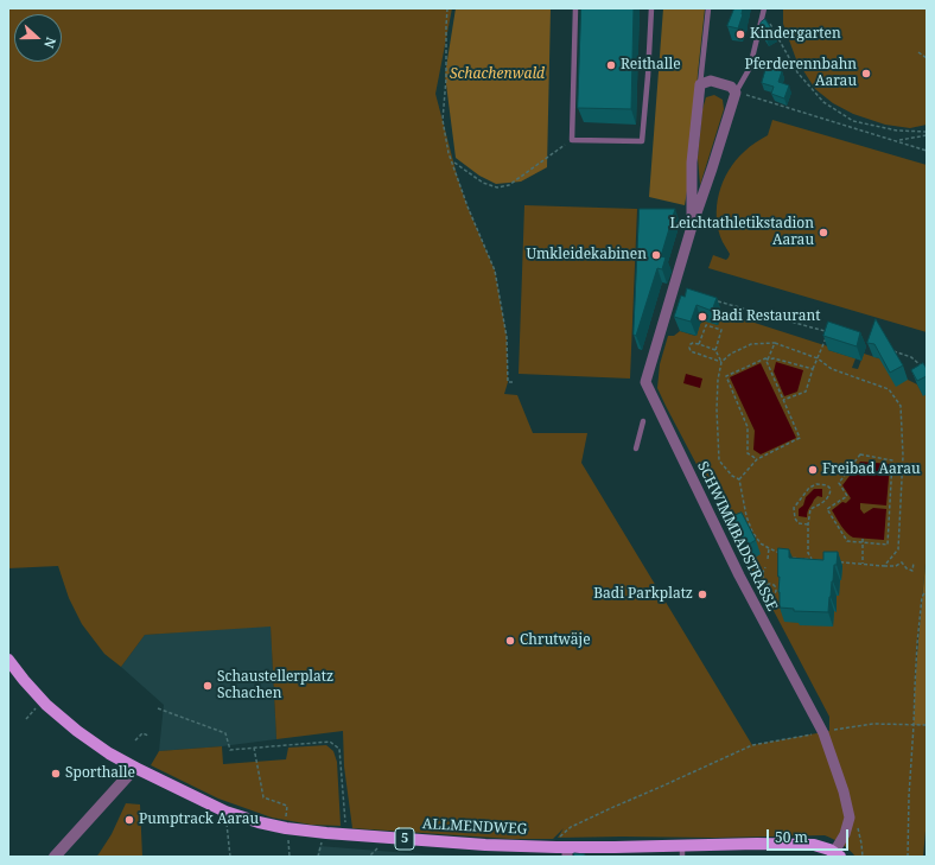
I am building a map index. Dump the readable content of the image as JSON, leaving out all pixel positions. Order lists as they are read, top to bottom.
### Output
{
  "streets": {
    "main road": ["ALLMENDWEG", "5"],
    "street": ["SCHWIMMBADSTRASSE"]
  },
  "crossings": [
    ["SCHWIMMBADSTRASSE", "ALLMENDWEG"],
    ["ALLMENDWEG", "5"]
  ],
  "parks": ["Schachenwald"],
  "places": [
    "Kindergarten",
    "Reithalle",
    "Pferderennbahn Aarau",
    "Leichtathletikstadion Aarau",
    "Umkleidekabinen",
    "Badi Restaurant",
    "Freibad Aarau",
    "Badi Parkplatz",
    "Chrutwäje",
    "Schaustellerplatz Schachen",
    "Sporthalle",
    "Pumptrack Aarau"
  ],
  "scale_bar": "50 m",
  "north": "right"
}
